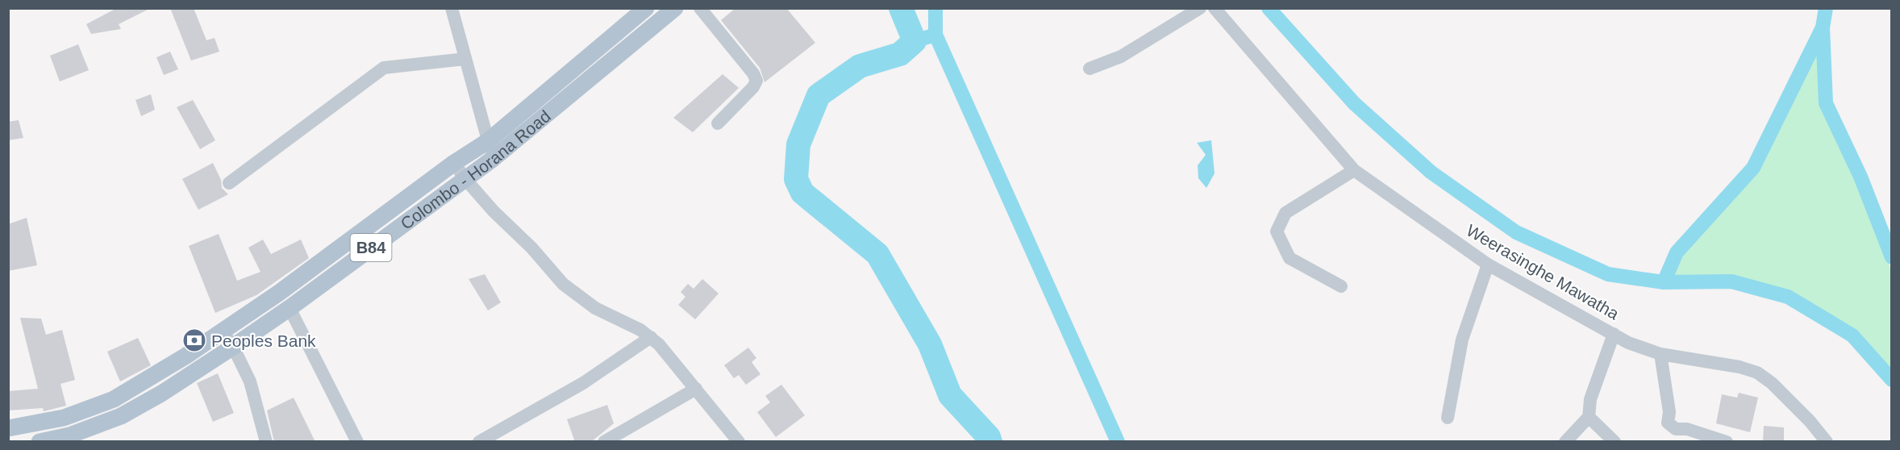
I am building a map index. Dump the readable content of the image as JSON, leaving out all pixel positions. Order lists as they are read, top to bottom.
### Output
{
  "streets": {
    "main road": ["Colombo - Horana Road", "B84"],
    "street": ["Weerasinghe Mawatha"]
  },
  "places": {
    "bank": ["Peoples Bank"]
  }
}
